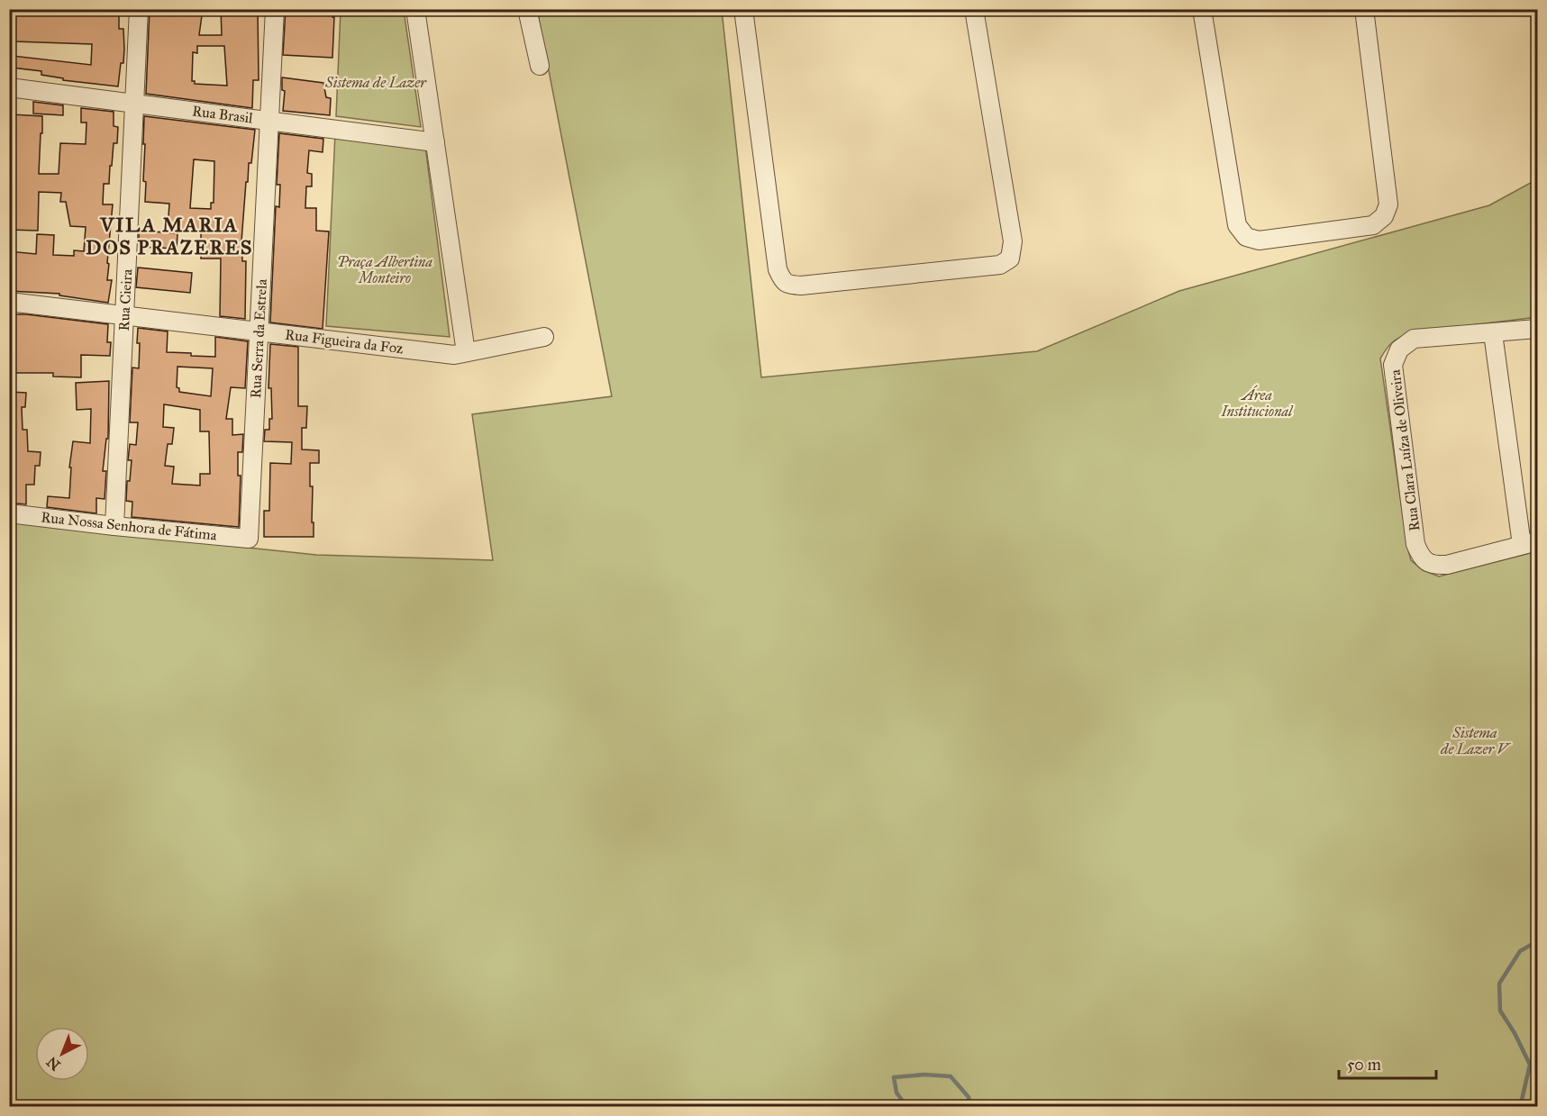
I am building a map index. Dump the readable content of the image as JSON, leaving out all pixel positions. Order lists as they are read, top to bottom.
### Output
{
  "streets": {
    "street": [
      "Rua Brasil",
      "Rua Cieira",
      "Rua Serra da Estrela",
      "Rua Figueira da Foz",
      "Rua Clara Luíza de Oliveira",
      "Rua Nossa Senhora de Fátima"
    ]
  },
  "crossings": [
    ["Rua Brasil", "Rua Cieira"],
    ["Rua Brasil", "Rua Serra da Estrela"],
    ["Rua Cieira", "Rua Figueira da Foz"],
    ["Rua Cieira", "Rua Nossa Senhora de Fátima"],
    ["Rua Serra da Estrela", "Rua Figueira da Foz"],
    ["Rua Serra da Estrela", "Rua Nossa Senhora de Fátima"]
  ],
  "districts": ["VILA MARIA DOS PRAZERES"],
  "parks": [
    "Sistema de Lazer",
    "Praça Albertina Monteiro",
    "Área Institucional",
    "Sistema de Lazer V"
  ],
  "scale_bar": "50 m",
  "north": "bottom left"
}
